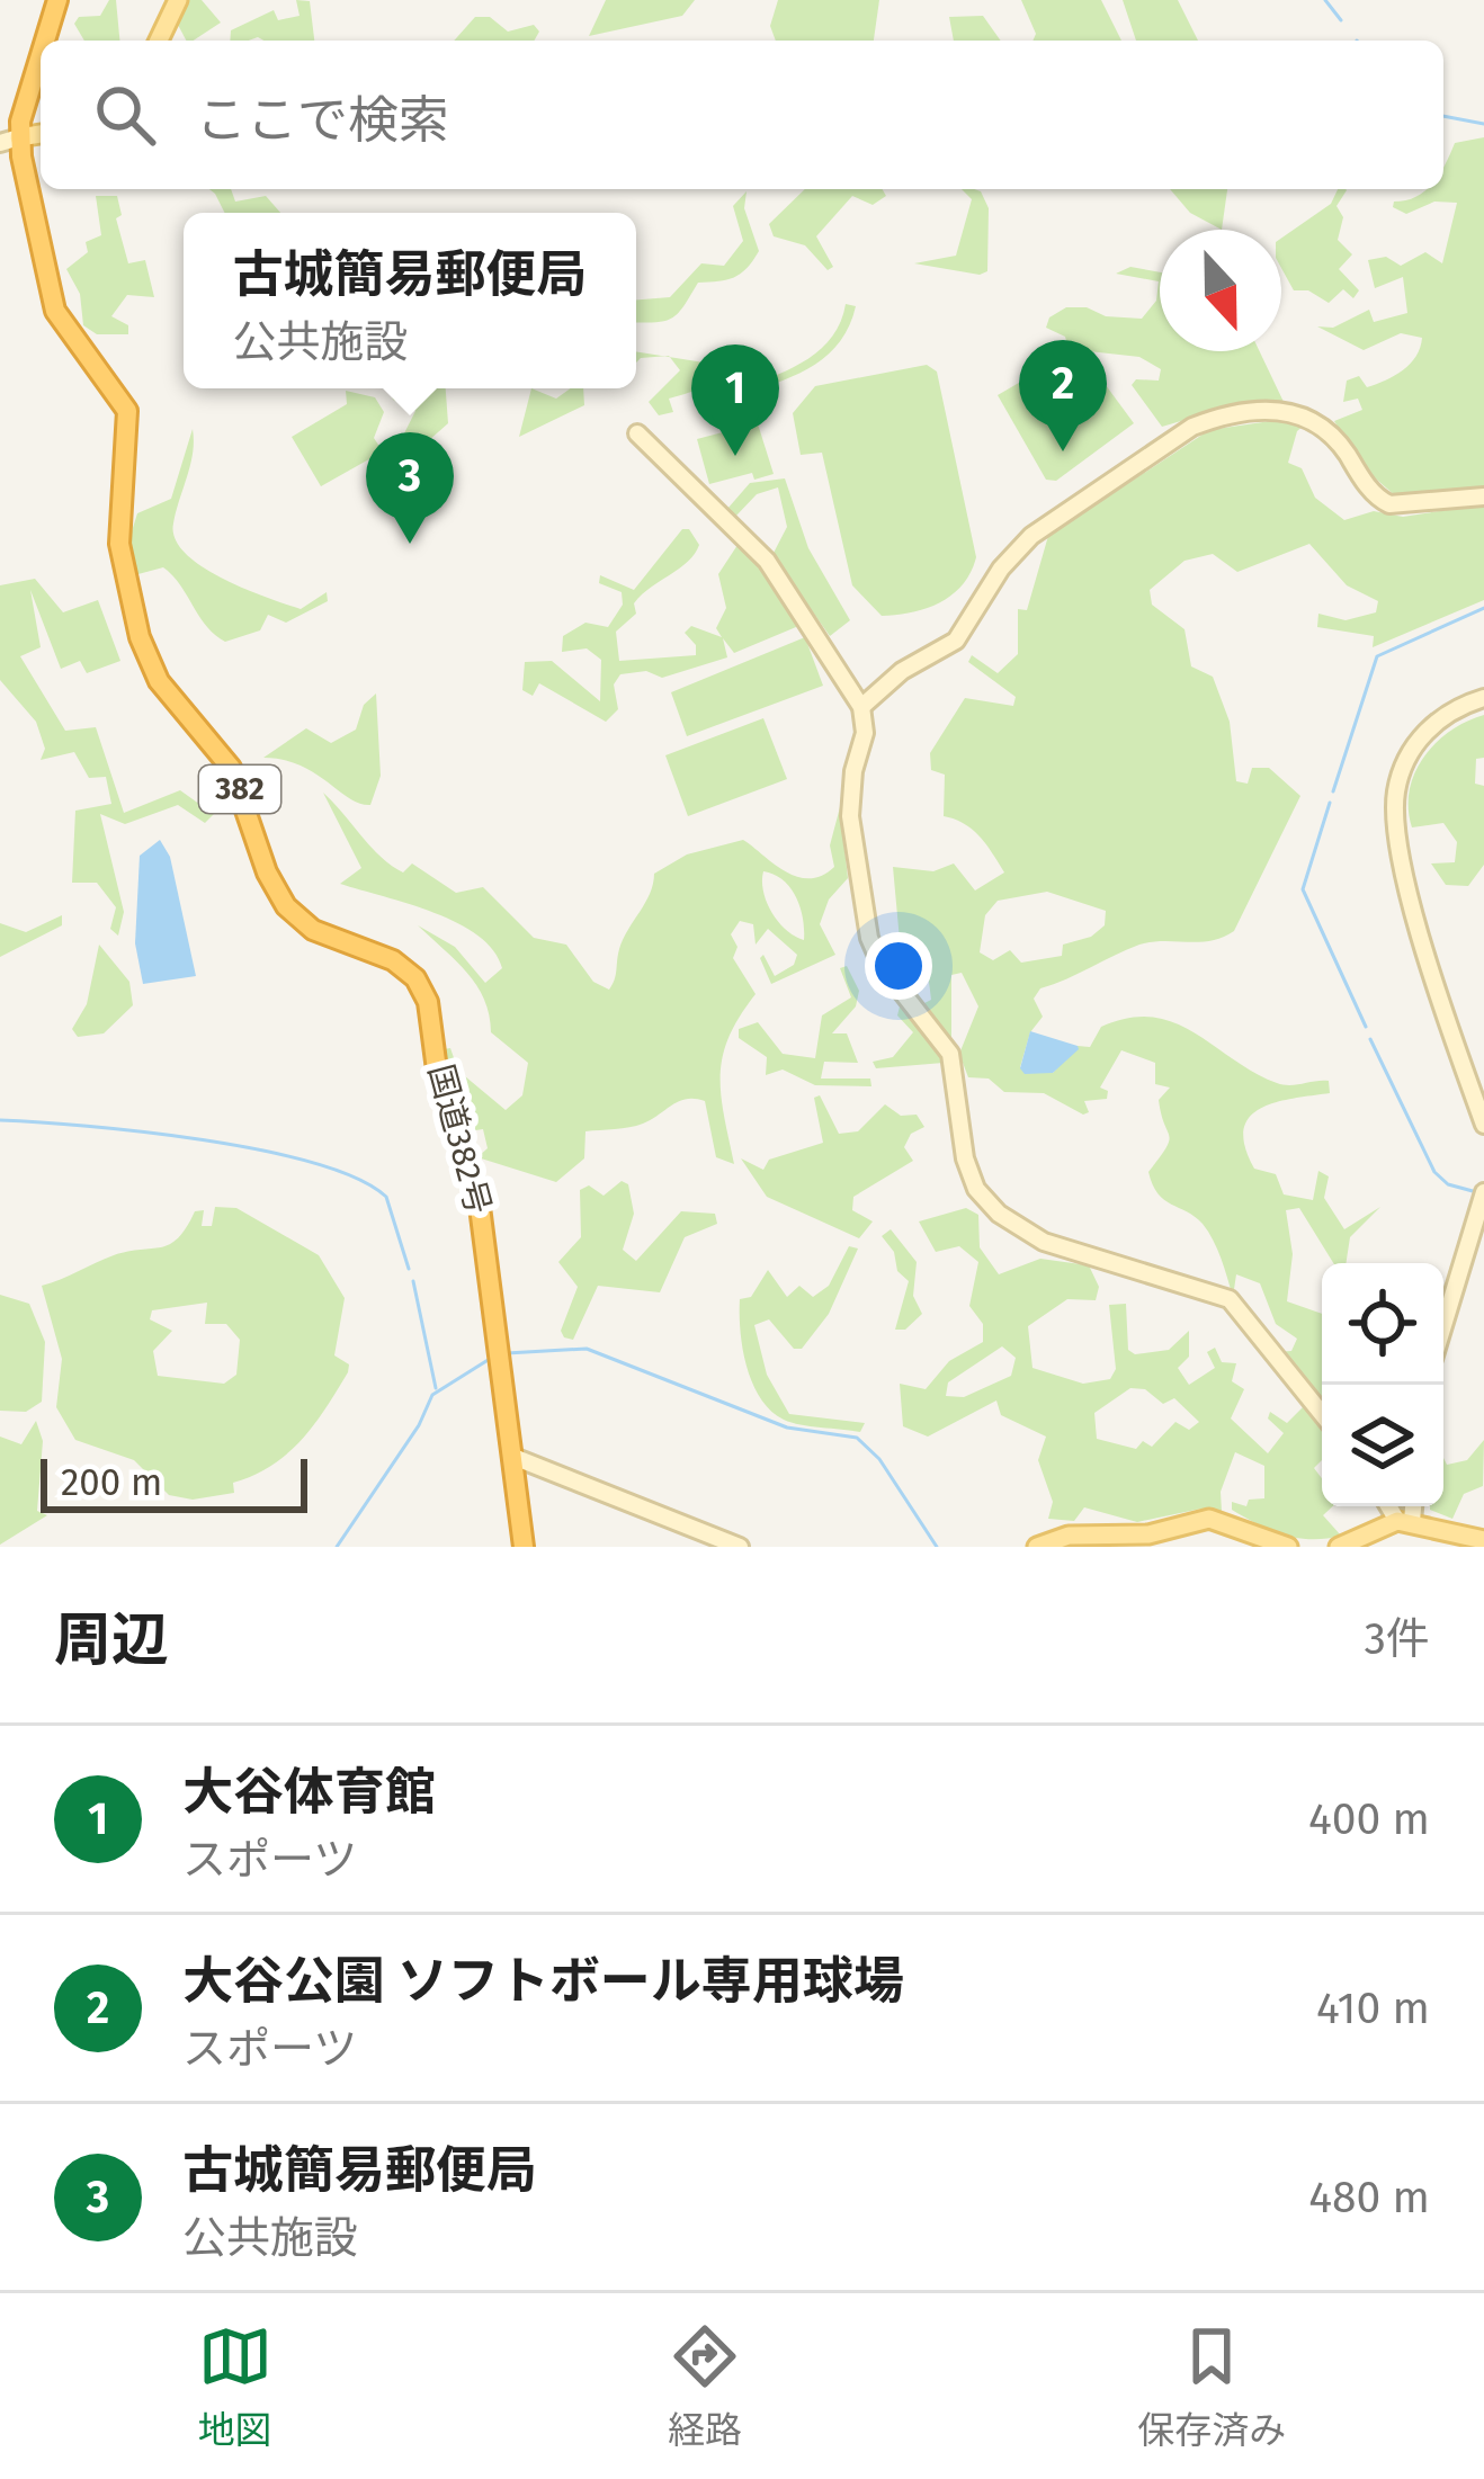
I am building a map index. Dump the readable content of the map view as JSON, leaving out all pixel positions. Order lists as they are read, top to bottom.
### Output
{
  "streets": {
    "highway": ["382", "国道382号"]
  },
  "scale_bar": "200 m",
  "north": "bottom",
  "page": {
    "search": "ここで検索",
    "popup": ["古城簡易郵便局", "公共施設"],
    "pins": ["2", "1", "3"],
    "scale": "200 m",
    "heading": ["周辺", "3件"],
    "list": [
      {
        "mark": "1",
        "name": "大谷体育館",
        "note": "スポーツ",
        "value": "400 m"
      },
      {
        "mark": "2",
        "name": "大谷公園 ソフトボール専用球場",
        "note": "スポーツ",
        "value": "410 m"
      },
      {
        "mark": "3",
        "name": "古城簡易郵便局",
        "note": "公共施設",
        "value": "480 m"
      }
    ],
    "nav": ["地図", "経路", "保存済み"]
  }
}
